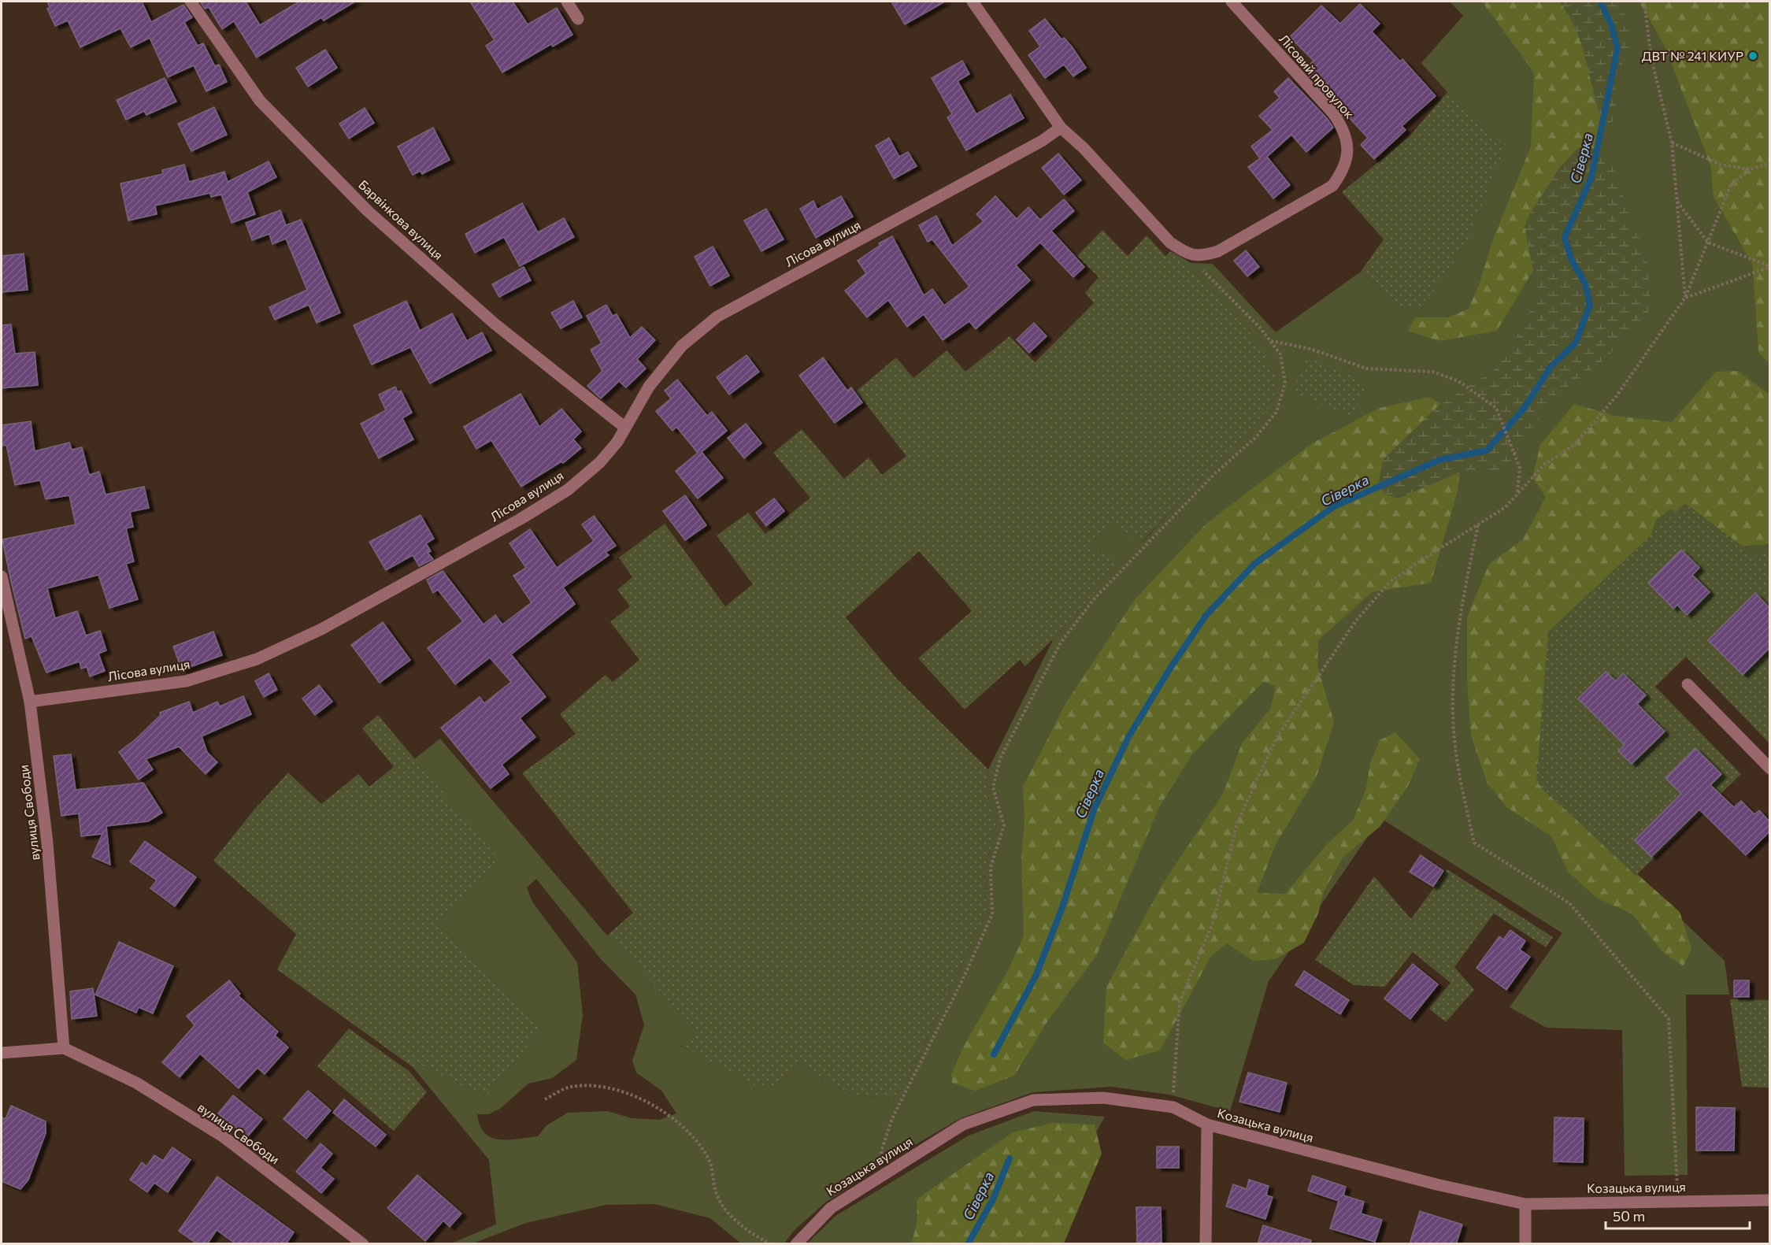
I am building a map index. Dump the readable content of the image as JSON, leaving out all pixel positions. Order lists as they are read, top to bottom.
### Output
{
  "streets": {
    "street": [
      "Лісовий провулок",
      "Барвінкова вулиця",
      "Лісова вулиця",
      "вулиця Свободи",
      "Козацька вулиця"
    ]
  },
  "crossings": [
    ["Барвінкова вулиця", "Лісова вулиця"],
    ["Лісова вулиця", "вулиця Свободи"]
  ],
  "water": ["Сіверка"],
  "places": ["ДВТ № 241 КИУР"],
  "scale_bar": "50 m"
}
